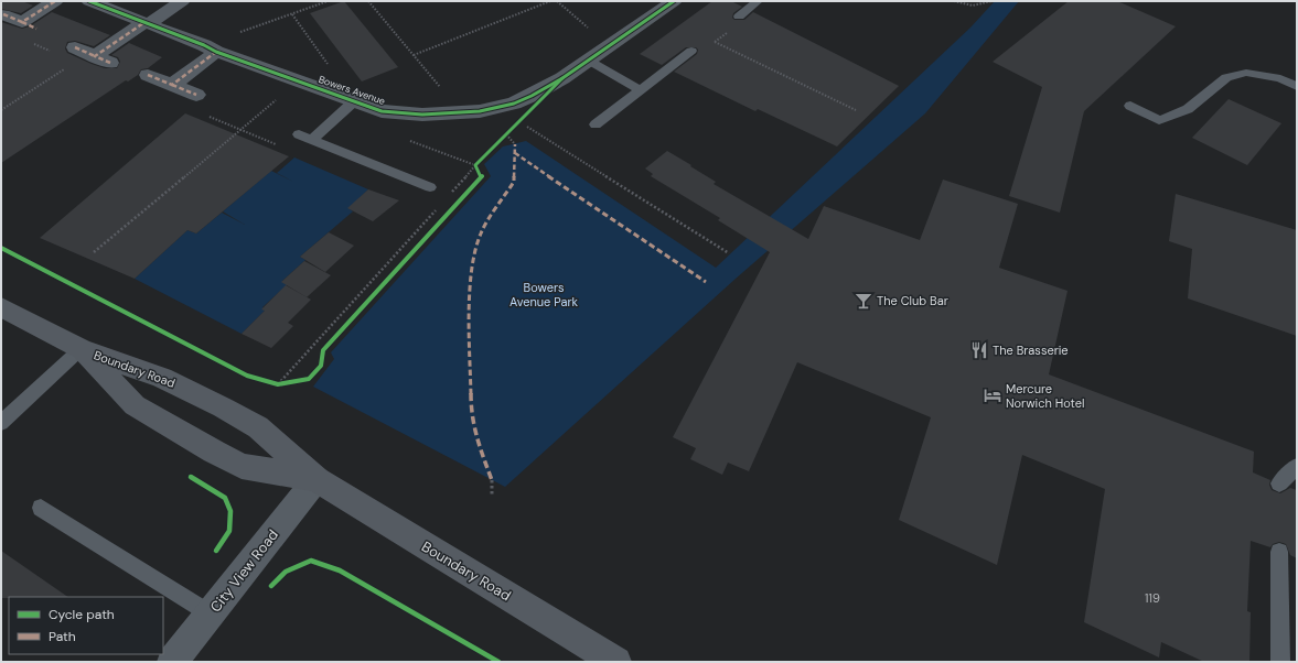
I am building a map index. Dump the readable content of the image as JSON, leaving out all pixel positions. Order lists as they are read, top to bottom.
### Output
{
  "streets": {
    "highway": ["Boundary Road"],
    "street": ["Bowers Avenue", "City View Road"]
  },
  "crossings": [
    ["Boundary Road", "City View Road"]
  ],
  "parks": ["Bowers Avenue Park"],
  "places": {
    "bar": ["The Club Bar"],
    "restaurant": ["The Brasserie"],
    "hotel": ["Mercure Norwich Hotel"]
  },
  "house_numbers": ["119"],
  "legend": ["Cycle path", "Path"]
}
